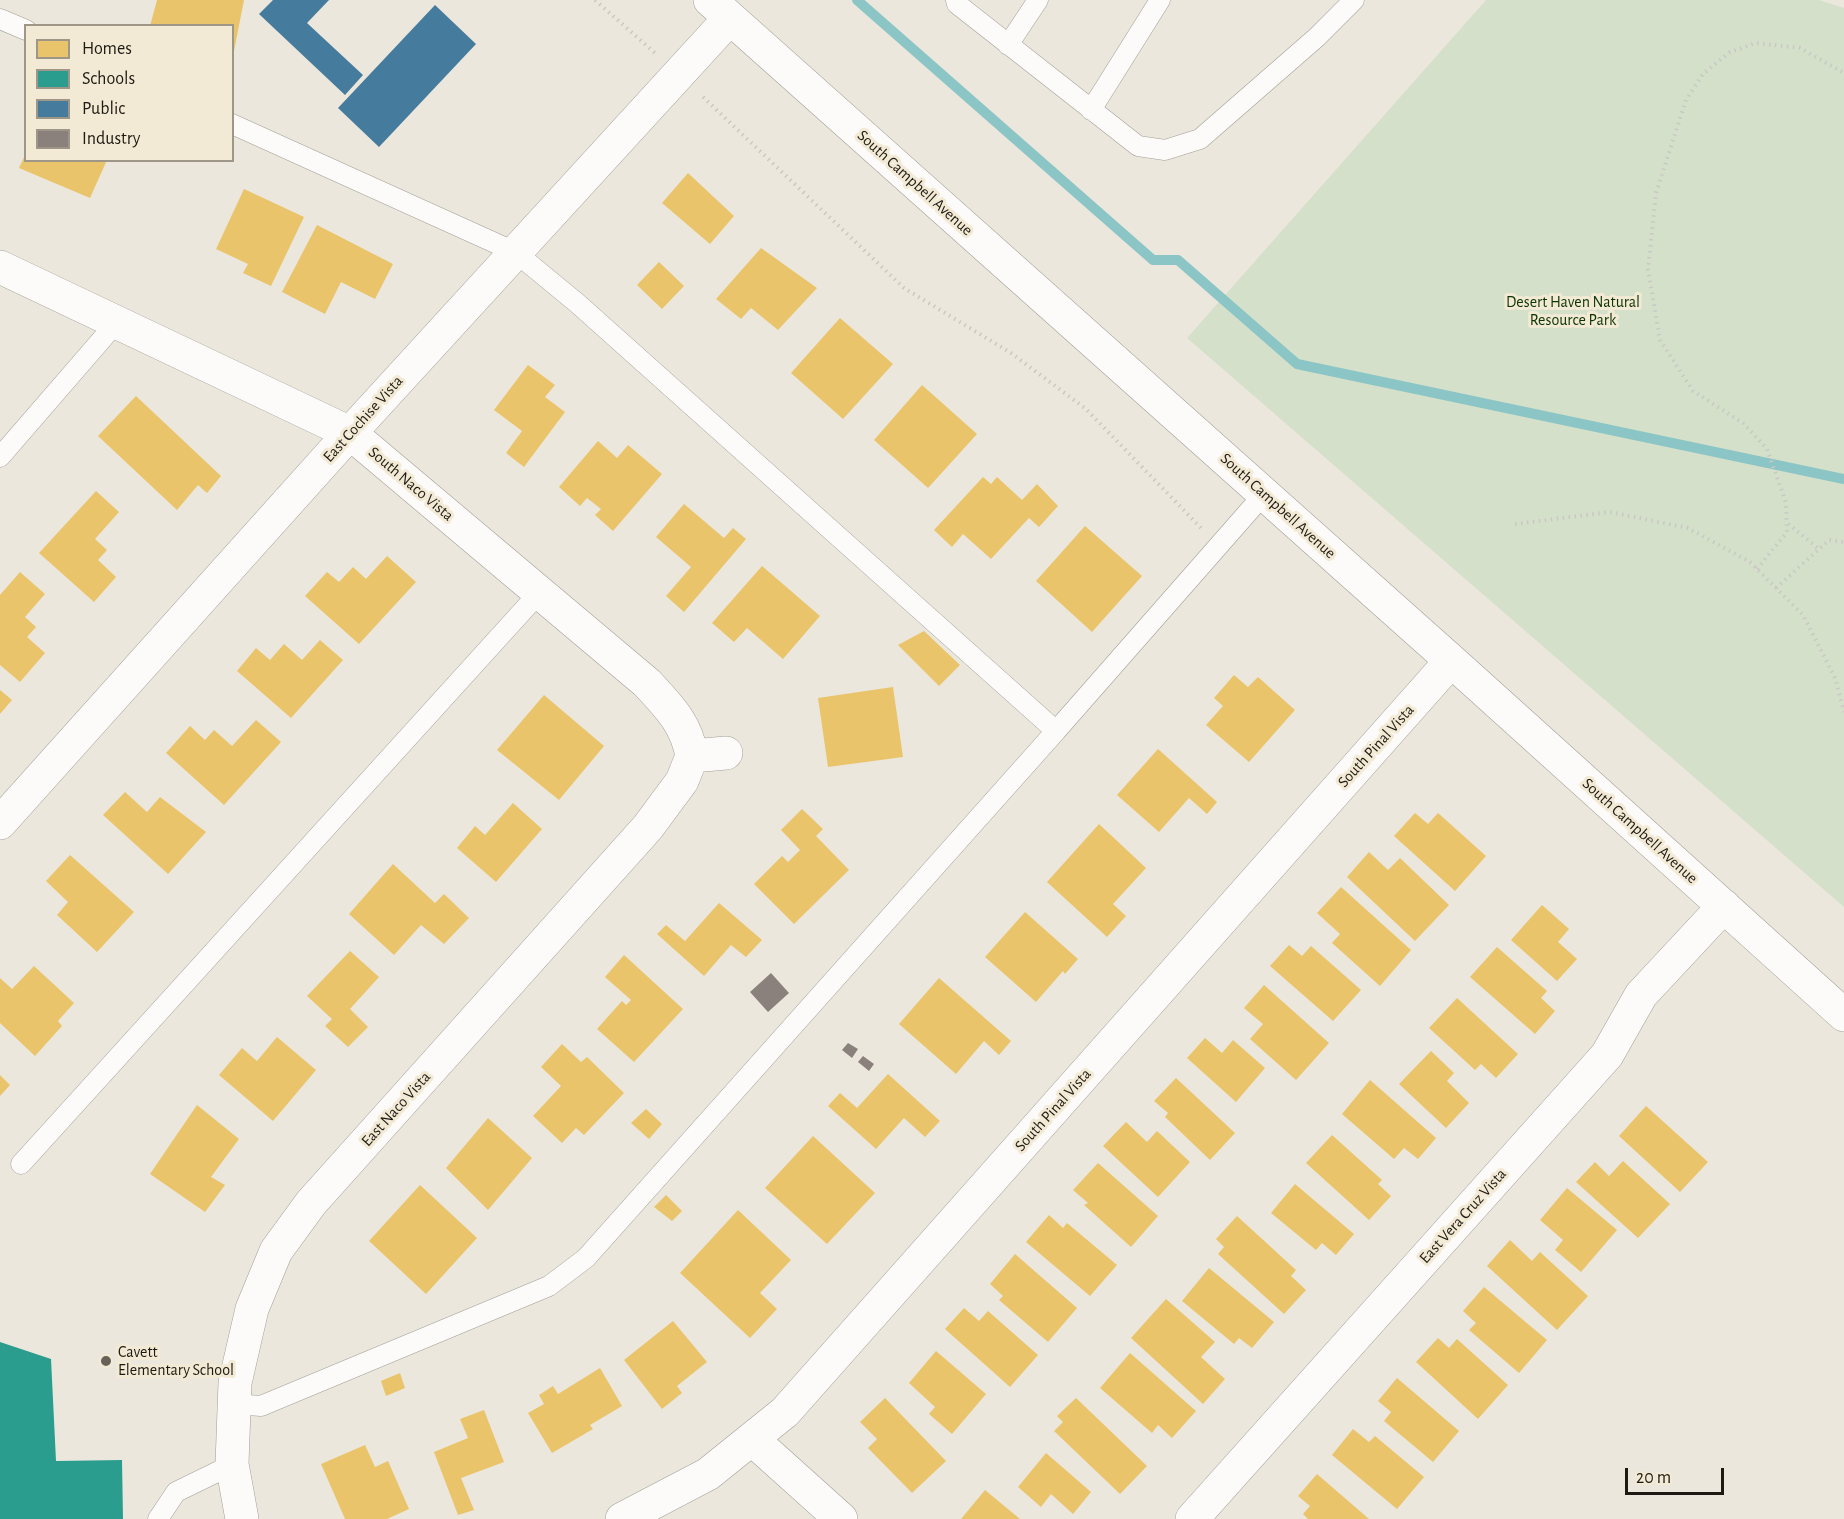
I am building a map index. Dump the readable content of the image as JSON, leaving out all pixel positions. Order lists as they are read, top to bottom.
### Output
{
  "streets": {
    "street": [
      "South Campbell Avenue",
      "East Cochise Vista",
      "South Naco Vista",
      "South Pinal Vista",
      "East Naco Vista",
      "East Vera Cruz Vista"
    ]
  },
  "crossings": [
    ["South Campbell Avenue", "East Cochise Vista"],
    ["South Campbell Avenue", "South Pinal Vista"],
    ["South Campbell Avenue", "East Vera Cruz Vista"],
    ["East Cochise Vista", "South Naco Vista"],
    ["South Naco Vista", "East Naco Vista"]
  ],
  "parks": ["Desert Haven Natural Resource Park"],
  "places": ["Cavett Elementary School"],
  "legend": [
    "Homes",
    "Schools",
    "Public",
    "Industry"
  ],
  "scale_bar": "20 m"
}
